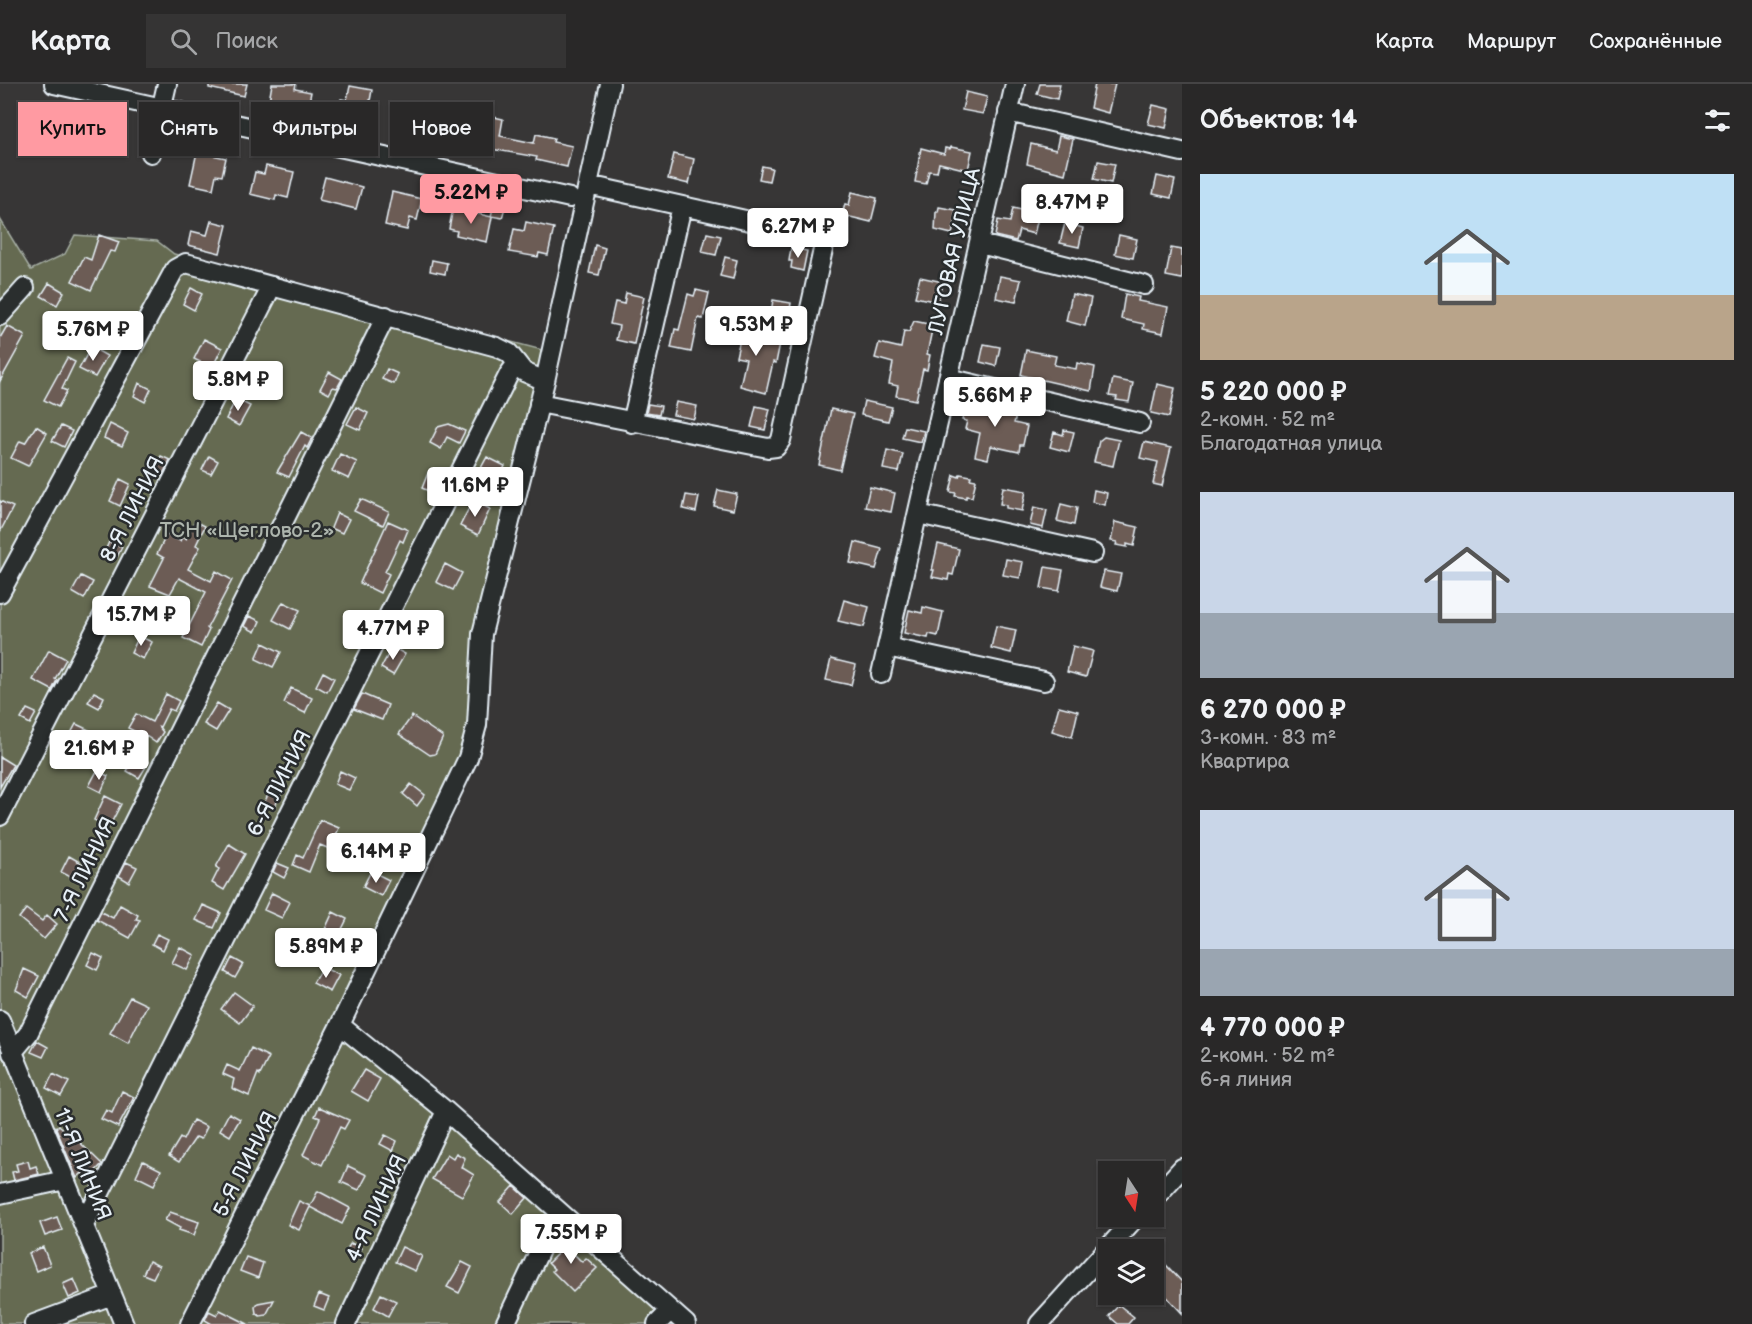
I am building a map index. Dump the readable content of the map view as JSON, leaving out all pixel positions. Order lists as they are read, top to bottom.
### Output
{
  "streets": {
    "street": [
      "ЛУГОВАЯ УЛИЦА",
      "8-Я ЛИНИЯ",
      "6-Я ЛИНИЯ",
      "7-Я ЛИНИЯ",
      "11-Я ЛИНИЯ",
      "5-Я ЛИНИЯ",
      "4-Я ЛИНИЯ"
    ]
  },
  "crossings": [
    ["6-Я ЛИНИЯ", "11-Я ЛИНИЯ"],
    ["7-Я ЛИНИЯ", "11-Я ЛИНИЯ"]
  ],
  "parks": ["ТСН «Щеглово-2»"],
  "north": "bottom",
  "page": {
    "header": "Карта",
    "search": "Поиск",
    "nav": ["Карта", "Маршрут", "Сохранённые"],
    "heading": "Объектов: 14",
    "chip": [
      "Купить",
      "Снять",
      "Фильтры",
      "Новое"
    ],
    "list": [
      {
        "name": "5 220 000 ₽",
        "note": "2-комн. · 52 m² · Благодатная улица"
      },
      {
        "name": "6 270 000 ₽",
        "note": "3-комн. · 83 m² · Квартира"
      },
      {
        "name": "4 770 000 ₽",
        "note": "2-комн. · 52 m² · 6-я линия"
      }
    ],
    "price": [
      "5.22M ₽",
      "8.47M ₽",
      "6.27M ₽",
      "9.53M ₽",
      "5.76M ₽",
      "5.8M ₽",
      "5.66M ₽",
      "11.6M ₽",
      "15.7M ₽",
      "4.77M ₽",
      "21.6M ₽",
      "6.14M ₽",
      "5.89M ₽",
      "7.55M ₽"
    ]
  }
}
